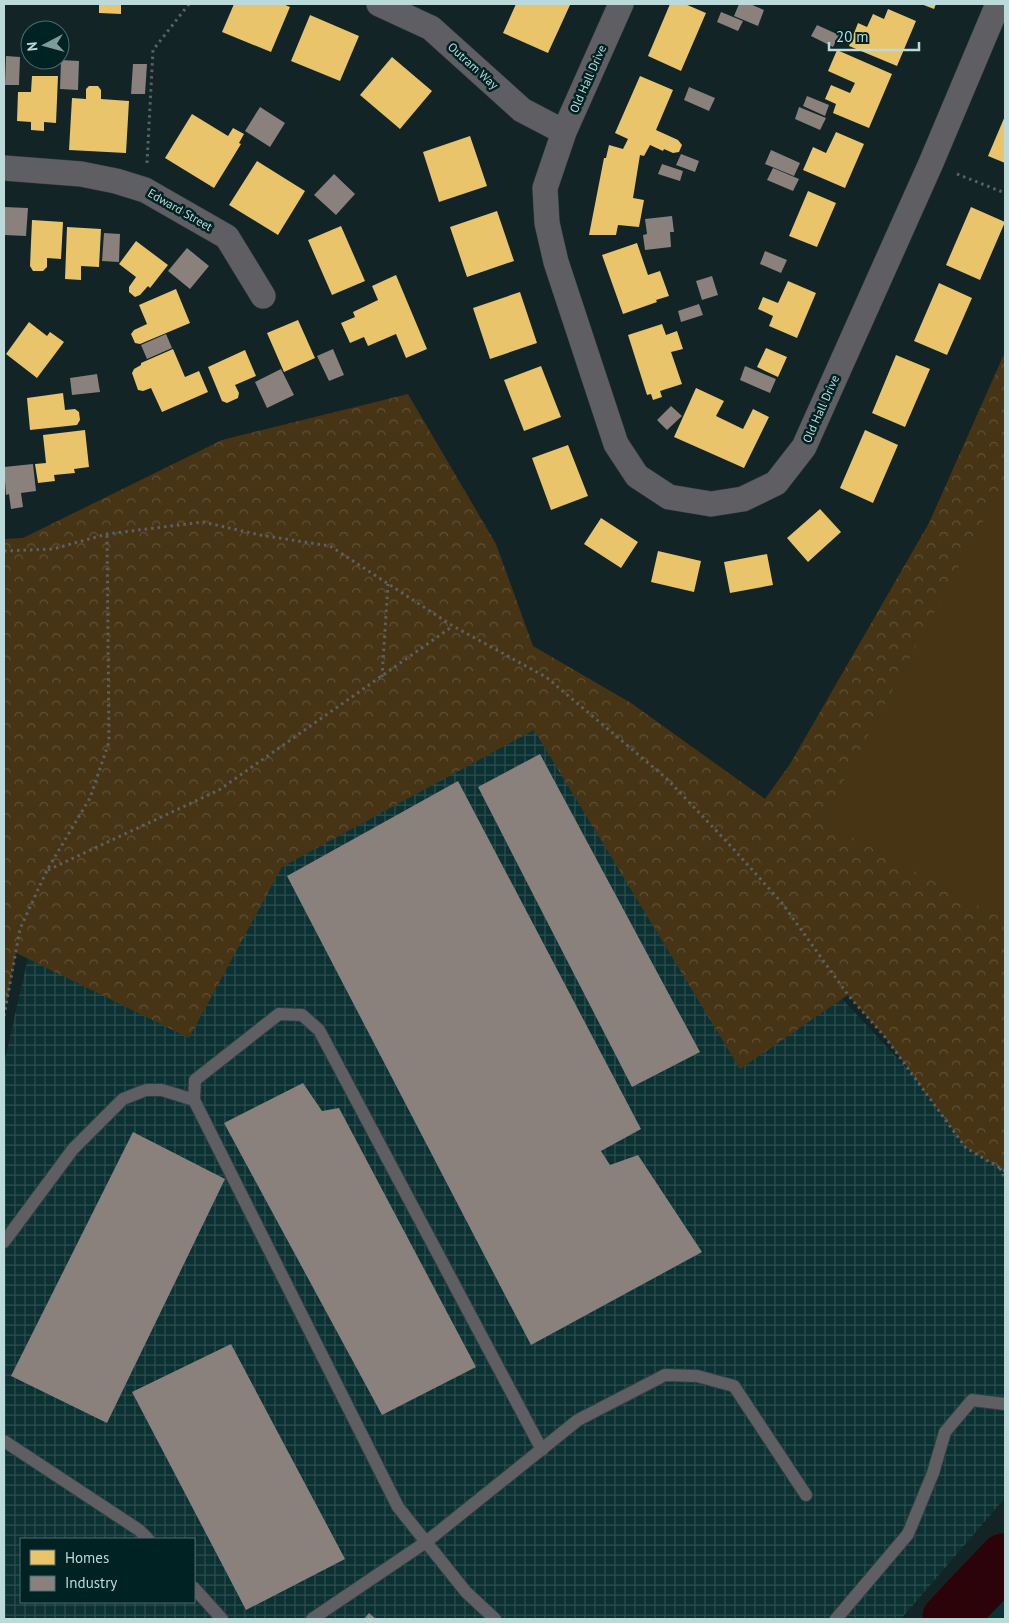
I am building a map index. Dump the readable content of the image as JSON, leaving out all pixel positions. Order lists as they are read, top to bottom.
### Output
{
  "streets": {
    "street": ["Outram Way", "Old Hall Drive", "Edward Street"]
  },
  "crossings": [
    ["Outram Way", "Old Hall Drive"]
  ],
  "legend": ["Homes", "Industry"],
  "scale_bar": "20 m",
  "north": "left"
}
